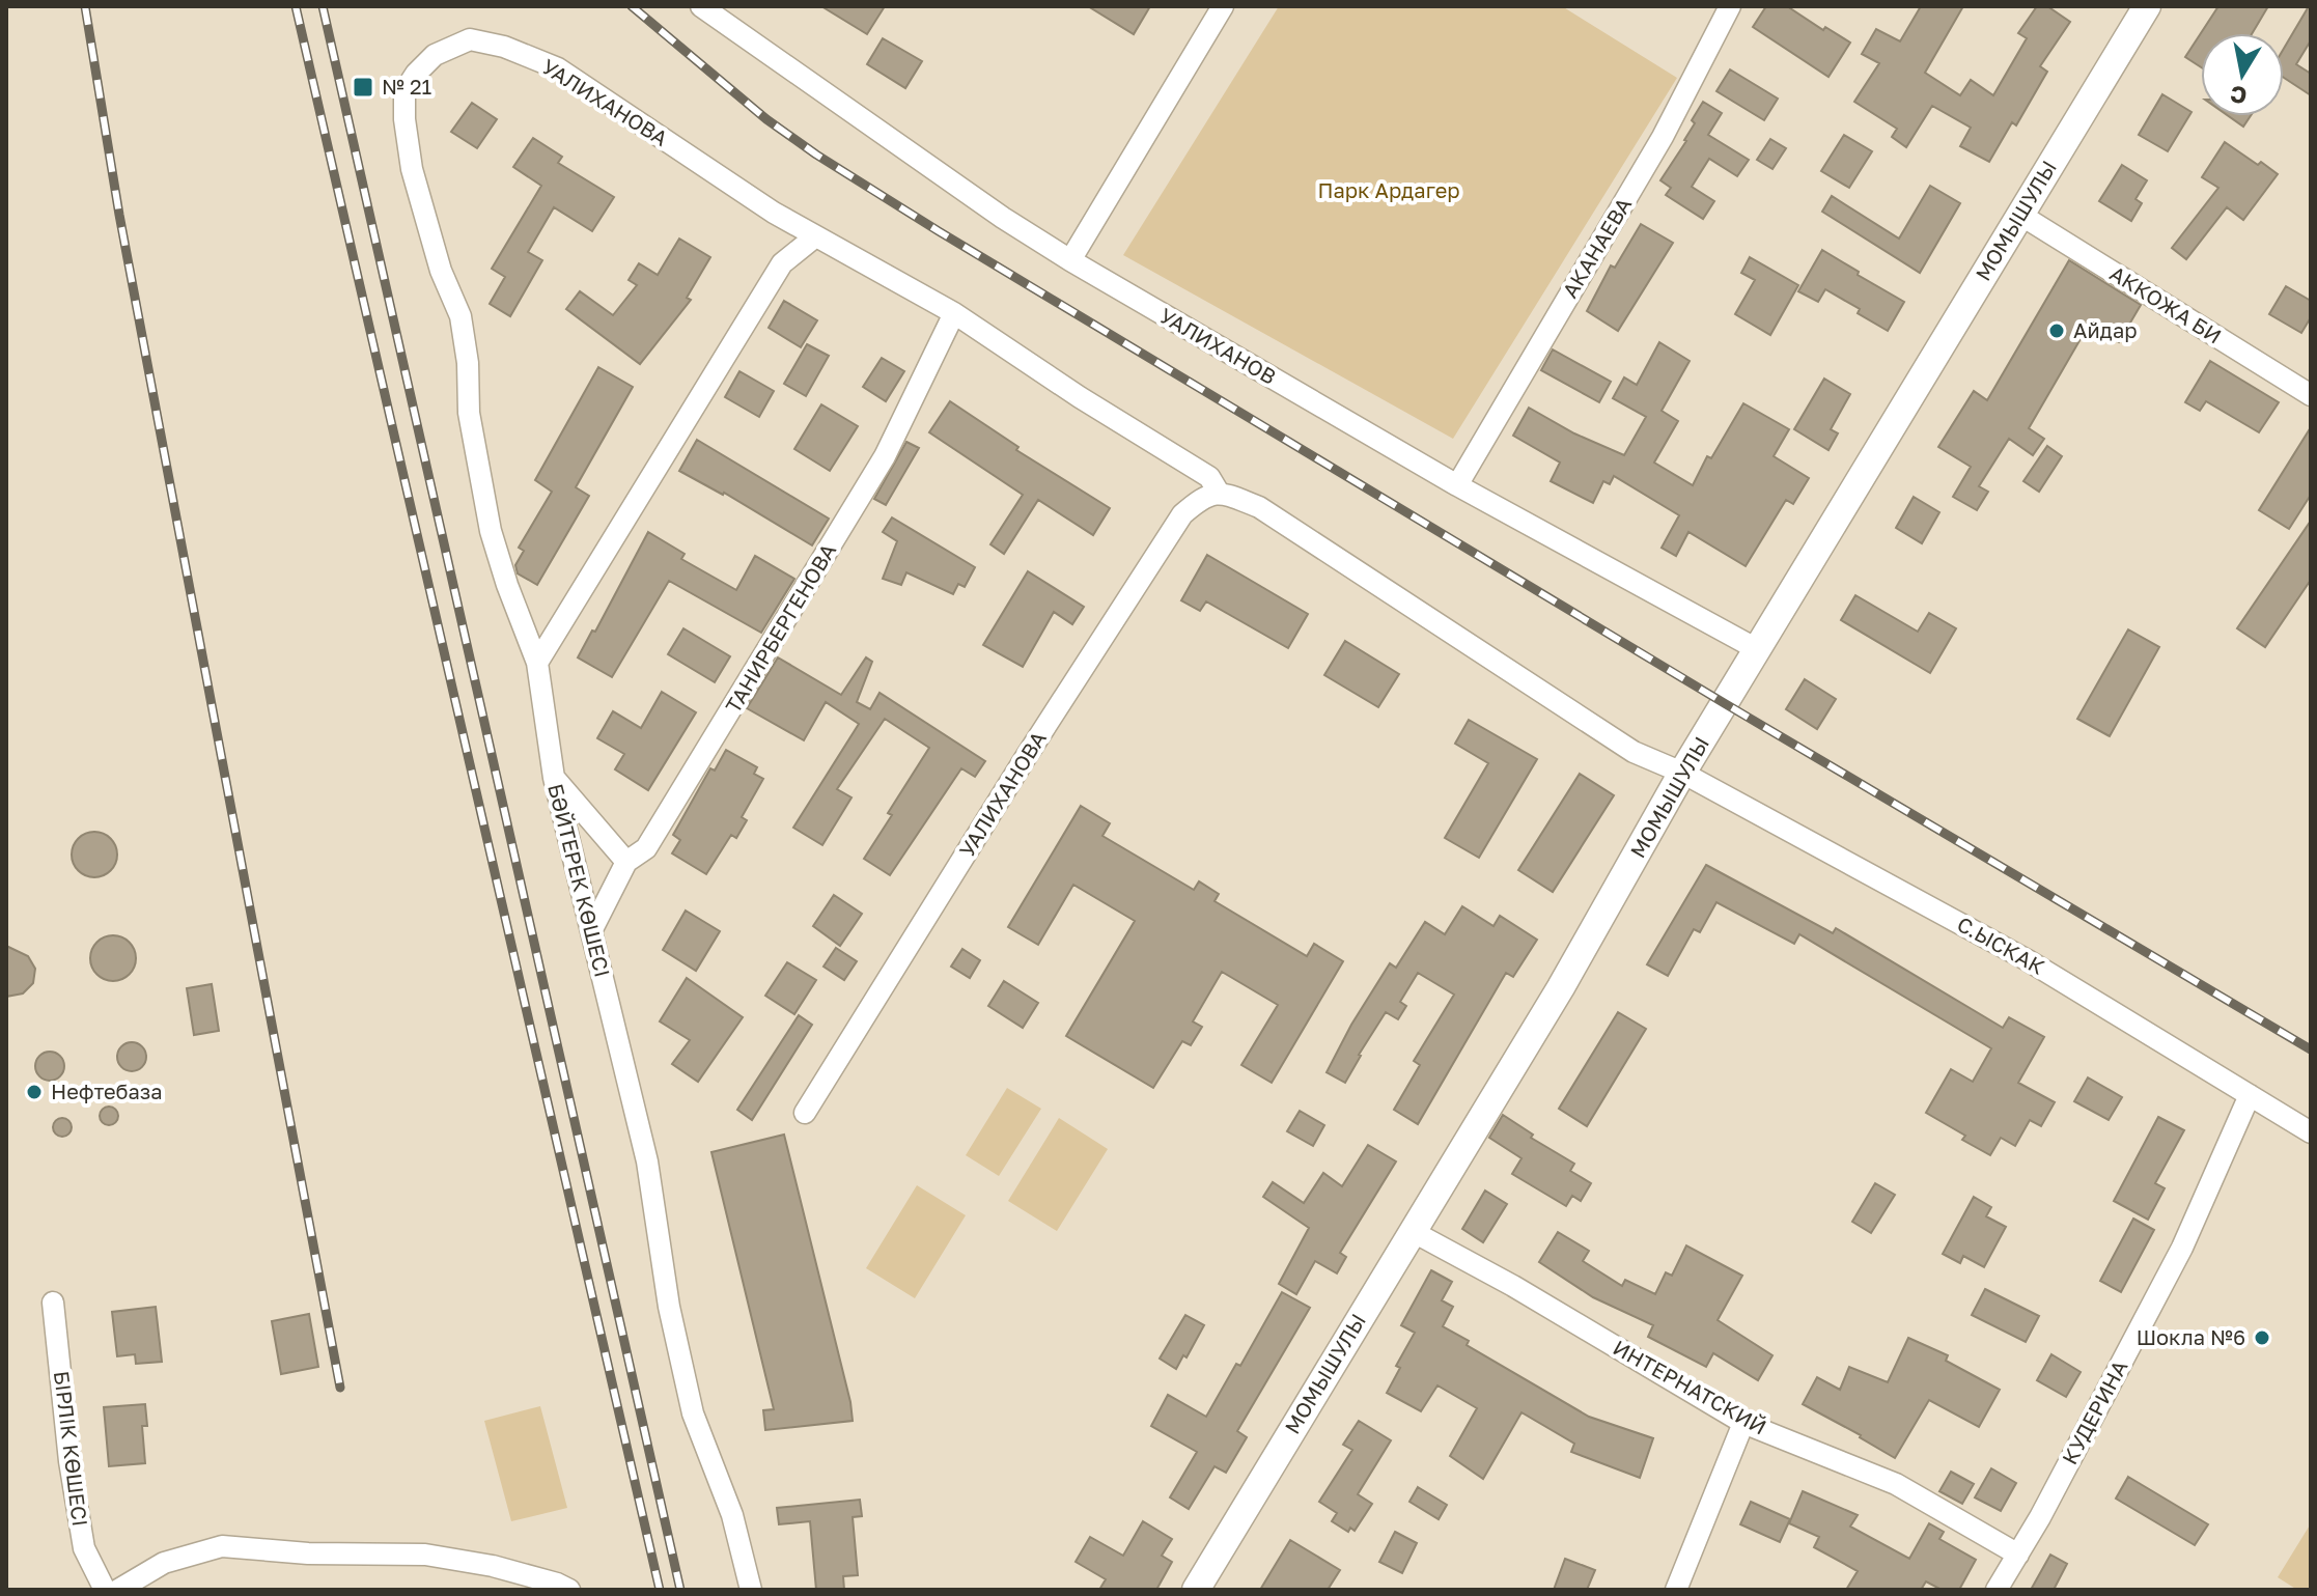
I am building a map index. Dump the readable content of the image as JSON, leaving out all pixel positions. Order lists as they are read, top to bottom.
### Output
{
  "streets": {
    "main road": ["МОМЫШУЛЫ"],
    "street": [
      "УАЛИХАНОВА",
      "АКАНАЕВА",
      "АККОЖА БИ",
      "УАЛИХАНОВ",
      "ТАНИРБЕРГЕНОВА",
      "БӘЙТЕРЕК КӨШЕСІ",
      "С.ЫСКАК",
      "ИНТЕРНАТСКИЙ",
      "КУДЕРИНА",
      "БІРЛІК КӨШЕСІ"
    ]
  },
  "crossings": [
    ["УАЛИХАНОВА", "МОМЫШУЛЫ"],
    ["УАЛИХАНОВА", "ТАНИРБЕРГЕНОВА"],
    ["УАЛИХАНОВА", "БӘЙТЕРЕК КӨШЕСІ"],
    ["УАЛИХАНОВА", "С.ЫСКАК"],
    ["МОМЫШУЛЫ", "АККОЖА БИ"],
    ["МОМЫШУЛЫ", "УАЛИХАНОВ"],
    ["МОМЫШУЛЫ", "С.ЫСКАК"],
    ["МОМЫШУЛЫ", "ИНТЕРНАТСКИЙ"],
    ["АКАНАЕВА", "УАЛИХАНОВ"],
    ["ТАНИРБЕРГЕНОВА", "БӘЙТЕРЕК КӨШЕСІ"],
    ["С.ЫСКАК", "КУДЕРИНА"],
    ["ИНТЕРНАТСКИЙ", "КУДЕРИНА"]
  ],
  "parks": ["Парк Ардагер"],
  "places": {
    "transit": ["№ 21"],
    "other": ["Айдар", "Нефтебаза", "Шокла №6"]
  },
  "north": "bottom"
}
